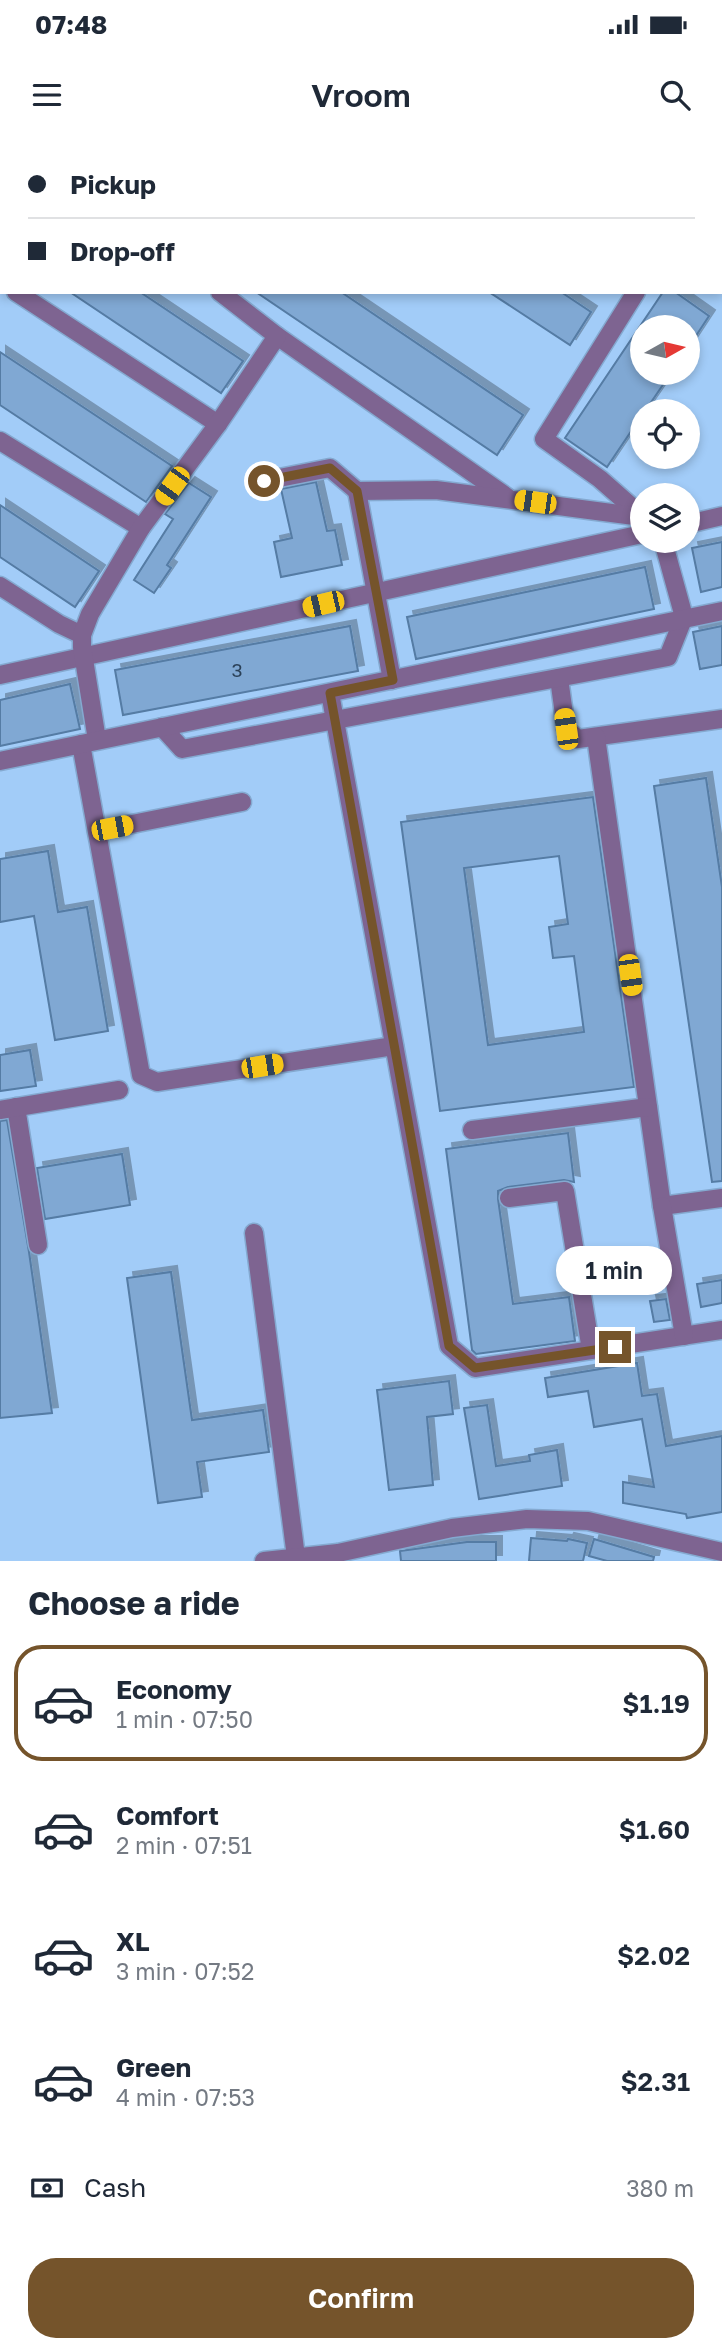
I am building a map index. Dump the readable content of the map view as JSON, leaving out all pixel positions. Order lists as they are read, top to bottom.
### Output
{
  "house_numbers": ["3"],
  "north": "right",
  "page": {
    "status": "07:48",
    "header": "Vroom",
    "banner": ["Pickup", "Drop-off"],
    "bubble": "1 min",
    "heading": "Choose a ride",
    "list": [
      {
        "name": "Economy",
        "note": "1 min · 07:50",
        "value": "$1.19"
      },
      {
        "name": "Comfort",
        "note": "2 min · 07:51",
        "value": "$1.60"
      },
      {
        "name": "XL",
        "note": "3 min · 07:52",
        "value": "$2.02"
      },
      {
        "name": "Green",
        "note": "4 min · 07:53",
        "value": "$2.31"
      }
    ],
    "pay": ["Cash", "380 m"],
    "buttons": "Confirm"
  }
}
